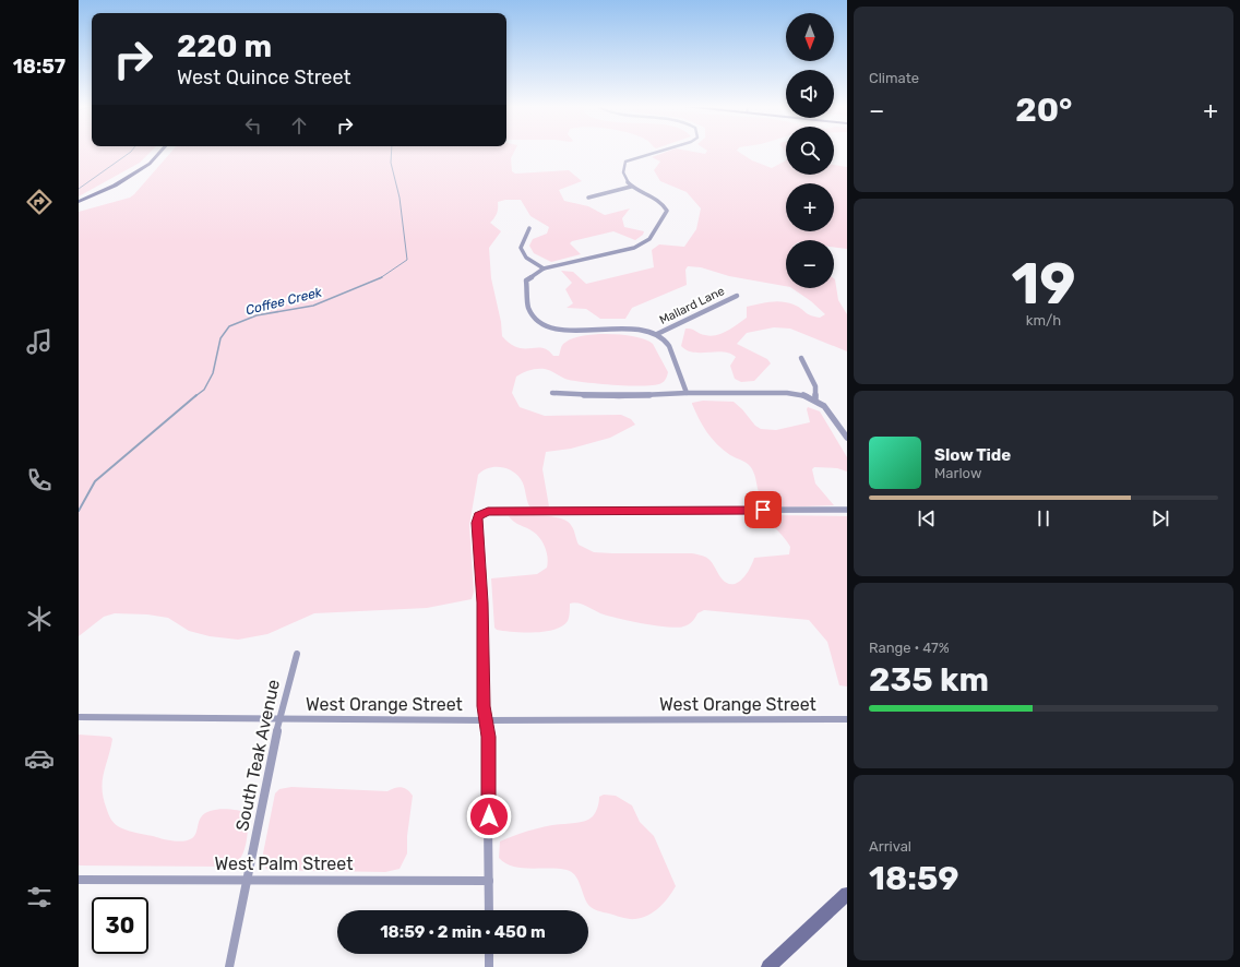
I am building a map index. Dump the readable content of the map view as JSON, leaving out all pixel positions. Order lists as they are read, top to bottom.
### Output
{
  "streets": {
    "street": [
      "Mallard Lane",
      "West Orange Street",
      "South Teak Avenue",
      "West Palm Street"
    ]
  },
  "crossings": [
    ["West Orange Street", "South Teak Avenue"],
    ["South Teak Avenue", "West Palm Street"]
  ],
  "water": ["Coffee Creek"],
  "north": "bottom",
  "page": {
    "tabs": "18:57",
    "tile": [
      "Climate",
      ["19", "km/h"],
      ["Range · 47%", "235 km"],
      ["Arrival", "18:59"]
    ],
    "map_buttons": ["+", "−"],
    "turn": ["220 m", "West Quince Street"],
    "heat": ["−", "20°", "+"],
    "song": ["Slow Tide", "Marlow"],
    "limit": "30",
    "trip": "18:59 · 2 min · 450 m"
  }
}
